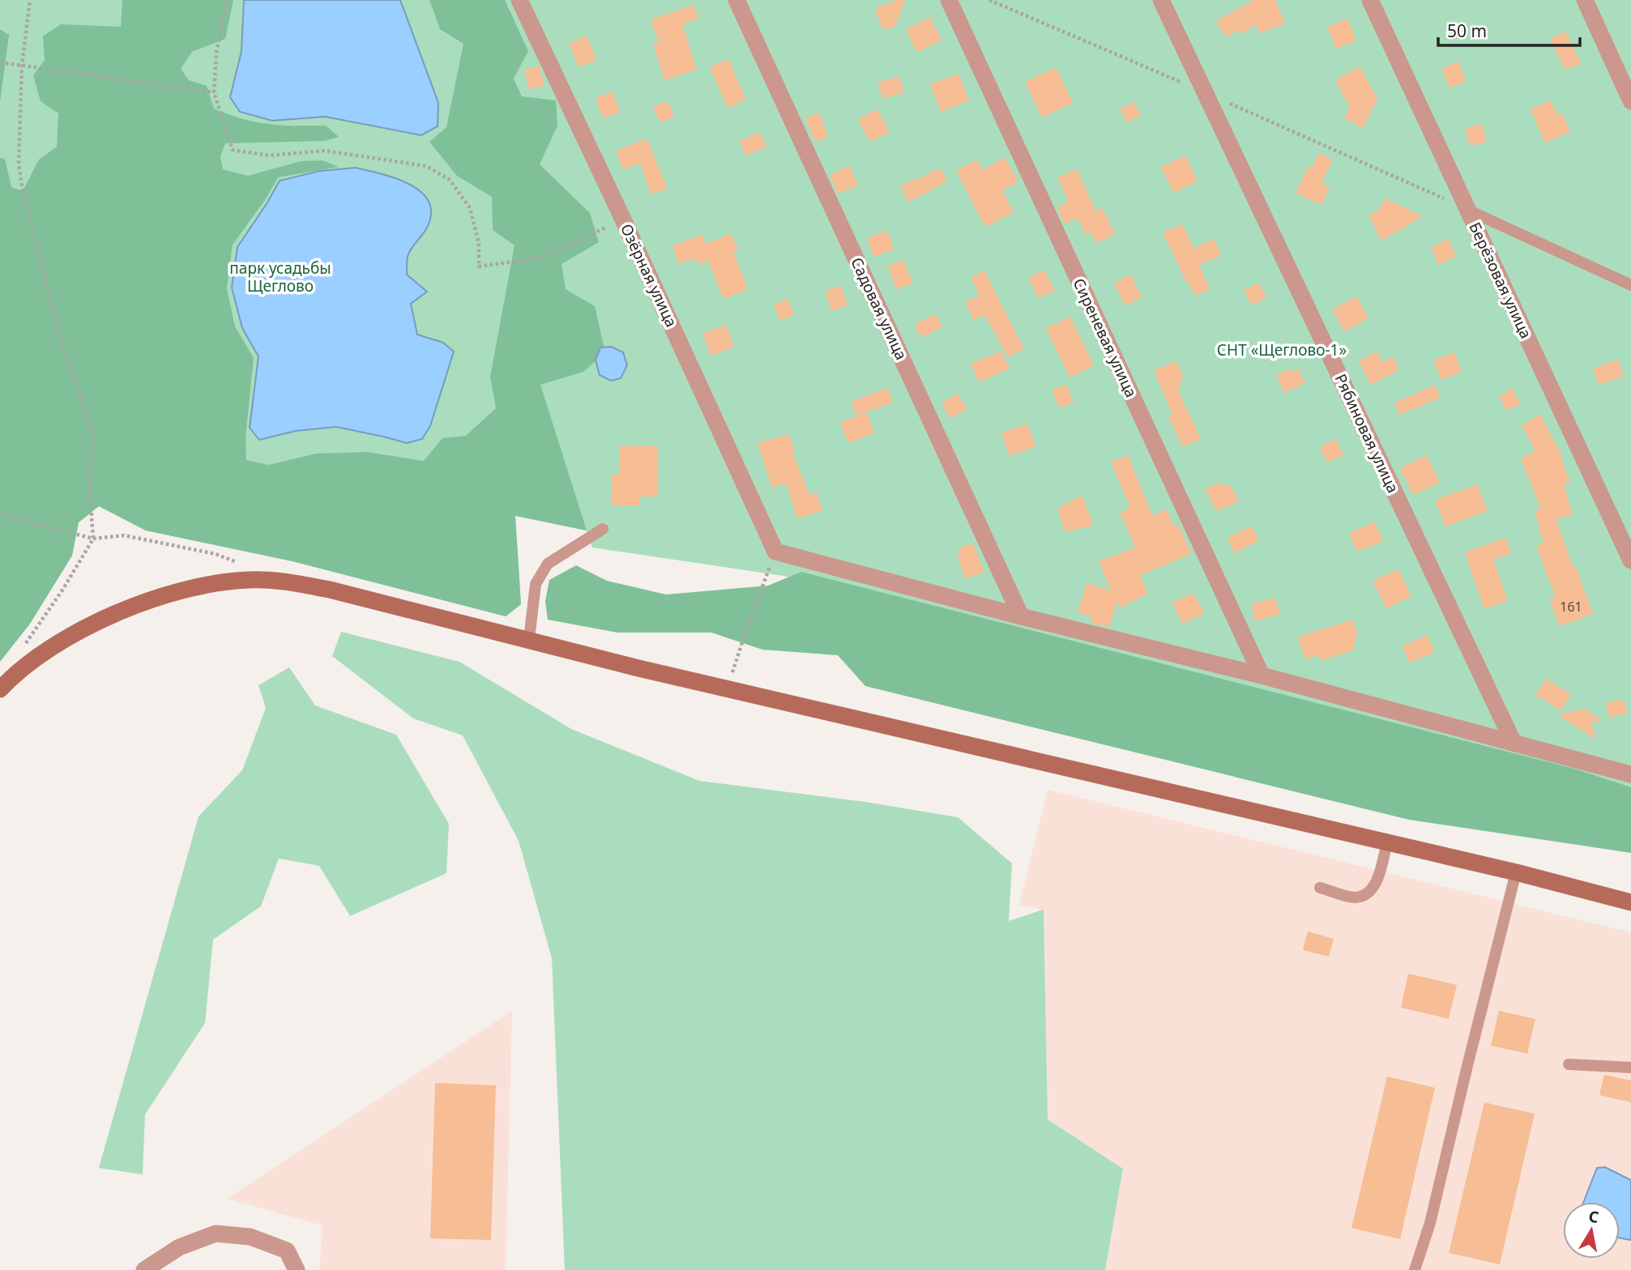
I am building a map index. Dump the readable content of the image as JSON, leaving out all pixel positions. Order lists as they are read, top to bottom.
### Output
{
  "streets": {
    "street": [
      "Озёрная улица",
      "Берёзовая улица",
      "Садовая улица",
      "Сиреневая улица",
      "Рябиновая улица"
    ]
  },
  "parks": ["парк усадьбы Щеглово", "СНТ «Щеглово-1»"],
  "house_numbers": ["161"],
  "scale_bar": "50 m",
  "north": "top"
}
